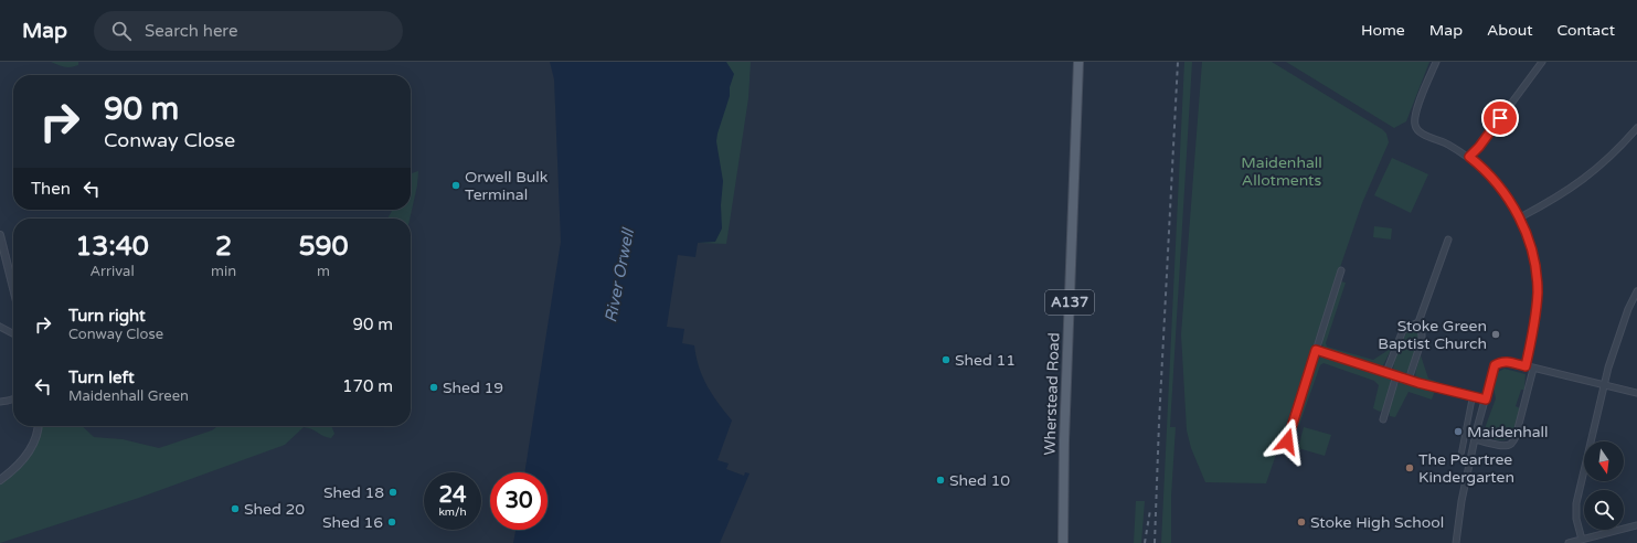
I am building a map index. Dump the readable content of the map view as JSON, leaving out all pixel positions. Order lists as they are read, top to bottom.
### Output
{
  "streets": {
    "main road": ["A137", "Wherstead Road"]
  },
  "water": ["River Orwell"],
  "parks": ["Maidenhall Allotments"],
  "places": [
    "Orwell Bulk Terminal",
    "Stoke Green Baptist Church",
    "Shed 11",
    "Shed 19",
    "Maidenhall",
    "The Peartree Kindergarten",
    "Shed 10",
    "Shed 18",
    "Shed 20",
    "Shed 16",
    "Stoke High School"
  ],
  "north": "bottom",
  "page": {
    "header": "Map",
    "search": "Search here",
    "nav": [
      "Home",
      "Map",
      "About",
      "Contact"
    ],
    "turn": ["90 m", "Conway Close"],
    "then": "Then",
    "eta": [
      "13:40",
      "Arrival",
      "2",
      "min",
      "590",
      "m"
    ],
    "list": [
      {
        "name": "Turn right",
        "note": "Conway Close",
        "value": "90 m"
      },
      {
        "name": "Turn left",
        "note": "Maidenhall Green",
        "value": "170 m"
      }
    ],
    "speed": "24 km/h",
    "limit": "30"
  }
}
